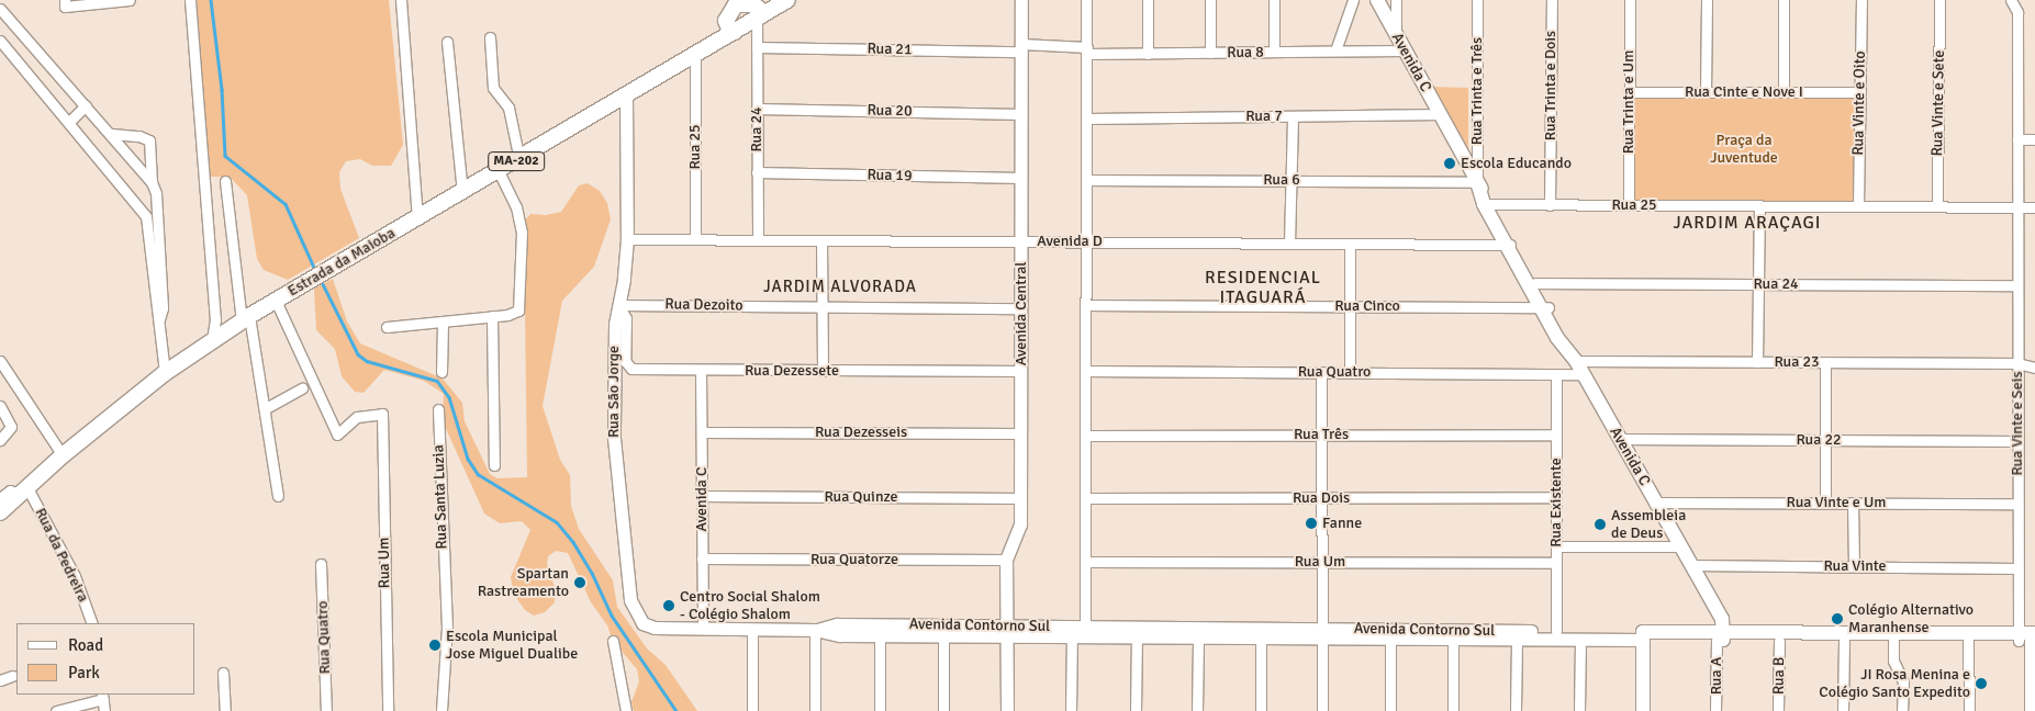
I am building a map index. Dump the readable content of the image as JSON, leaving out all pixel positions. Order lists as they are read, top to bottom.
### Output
{
  "streets": {
    "main road": [
      "Avenida C",
      "MA-202",
      "Estrada da Maioba",
      "Avenida Contorno Sul"
    ],
    "street": [
      "Rua 21",
      "Rua 8",
      "Rua Trinta e Dois",
      "Rua Trinta e Três",
      "Rua Cinte e Nove I",
      "Rua Trinta e Um",
      "Rua Vinte e Oito",
      "Rua Vinte e Sete",
      "Rua 20",
      "Rua 7",
      "Rua 24",
      "Rua 25",
      "Rua 19",
      "Rua 6",
      "Avenida D",
      "Rua Dezoito",
      "Rua Cinco",
      "Avenida Central",
      "Rua 23",
      "Rua Dezessete",
      "Rua Quatro",
      "Rua São Jorge",
      "Rua Vinte e Seis",
      "Rua Dezesseis",
      "Rua Três",
      "Rua 22",
      "Rua Santa Luzia",
      "Rua Quinze",
      "Rua Dois",
      "Rua Existente",
      "Rua Vinte e Um",
      "Rua da Pedreira",
      "Rua Quatorze",
      "Rua Um",
      "Rua Vinte",
      "Rua A",
      "Rua B"
    ]
  },
  "crossings": [
    ["Rua 21", "Rua 8"],
    ["Rua 21", "Rua 24"],
    ["Rua 21", "Avenida Central"],
    ["Rua 8", "Avenida C"],
    ["Rua 8", "Avenida Central"],
    ["Avenida C", "Rua Trinta e Três"],
    ["Avenida C", "Rua 7"],
    ["Avenida C", "Rua 24"],
    ["Avenida C", "Rua 25"],
    ["Avenida C", "Rua 6"],
    ["Avenida C", "Avenida D"],
    ["Avenida C", "Rua Cinco"],
    ["Avenida C", "Rua 23"],
    ["Avenida C", "Rua Dezessete"],
    ["Avenida C", "Rua Quatro"],
    ["Avenida C", "Rua São Jorge"],
    ["Avenida C", "Rua Dezesseis"],
    ["Avenida C", "Rua 22"],
    ["Avenida C", "Rua Quinze"],
    ["Avenida C", "Rua Vinte e Um"],
    ["Avenida C", "Rua Quatorze"],
    ["Avenida C", "Rua Vinte"],
    ["Avenida C", "Avenida Contorno Sul"],
    ["Avenida C", "Rua A"],
    ["Rua Trinta e Dois", "Rua 25"],
    ["Rua Trinta e Três", "Rua 6"],
    ["Rua Cinte e Nove I", "Rua Trinta e Um"],
    ["Rua Cinte e Nove I", "Rua Vinte e Oito"],
    ["Rua Trinta e Um", "Rua 25"],
    ["Rua Vinte e Oito", "Rua 25"],
    ["Rua Vinte e Sete", "Rua 25"],
    ["Rua 20", "Rua 24"],
    ["Rua 20", "Avenida Central"],
    ["Rua 24", "MA-202"],
    ["Rua 24", "Rua 19"],
    ["Rua 24", "Avenida D"],
    ["Rua 24", "Rua Vinte e Seis"],
    ["Rua 25", "Avenida D"],
    ["Rua 25", "Estrada da Maioba"],
    ["Rua 25", "Rua Vinte e Seis"],
    ["MA-202", "Estrada da Maioba"],
    ["Rua 19", "Avenida Central"],
    ["Avenida D", "Avenida Central"],
    ["Avenida D", "Rua São Jorge"],
    ["Estrada da Maioba", "Rua São Jorge"],
    ["Estrada da Maioba", "Rua da Pedreira"],
    ["Estrada da Maioba", "Rua Um"],
    ["Rua Dezoito", "Avenida Central"],
    ["Rua Dezoito", "Rua Dezessete"],
    ["Rua Dezoito", "Rua São Jorge"],
    ["Avenida Central", "Rua Dezessete"],
    ["Avenida Central", "Rua Dezesseis"],
    ["Avenida Central", "Rua Quinze"],
    ["Avenida Central", "Rua Quatorze"],
    ["Avenida Central", "Avenida Contorno Sul"],
    ["Rua 23", "Rua Vinte e Seis"],
    ["Rua Dezessete", "Rua São Jorge"],
    ["Rua Quatro", "Rua Existente"],
    ["Rua São Jorge", "Avenida Contorno Sul"],
    ["Rua Vinte e Seis", "Rua 22"],
    ["Rua Vinte e Seis", "Rua Vinte e Um"],
    ["Rua Vinte e Seis", "Rua Vinte"],
    ["Rua Vinte e Seis", "Avenida Contorno Sul"],
    ["Rua Três", "Rua Existente"],
    ["Rua Dois", "Rua Existente"],
    ["Rua Existente", "Rua Um"],
    ["Rua Existente", "Avenida Contorno Sul"],
    ["Avenida Contorno Sul", "Rua A"],
    ["Avenida Contorno Sul", "Rua B"]
  ],
  "districts": ["JARDIM ARAÇAGI", "RESIDENCIAL ITAGUARÁ", "JARDIM ALVORADA"],
  "parks": ["Praça da Juventude"],
  "places": [
    "Escola Educando",
    "Fanne",
    "Assembleia de Deus",
    "Spartan Rastreamento",
    "Centro Social Shalom - Colégio Shalom",
    "Colégio Alternativo Maranhense",
    "Escola Municipal Jose Miguel Dualibe",
    "JI Rosa Menina e Colégio Santo Expedito"
  ],
  "legend": ["Road", "Park"]
}
